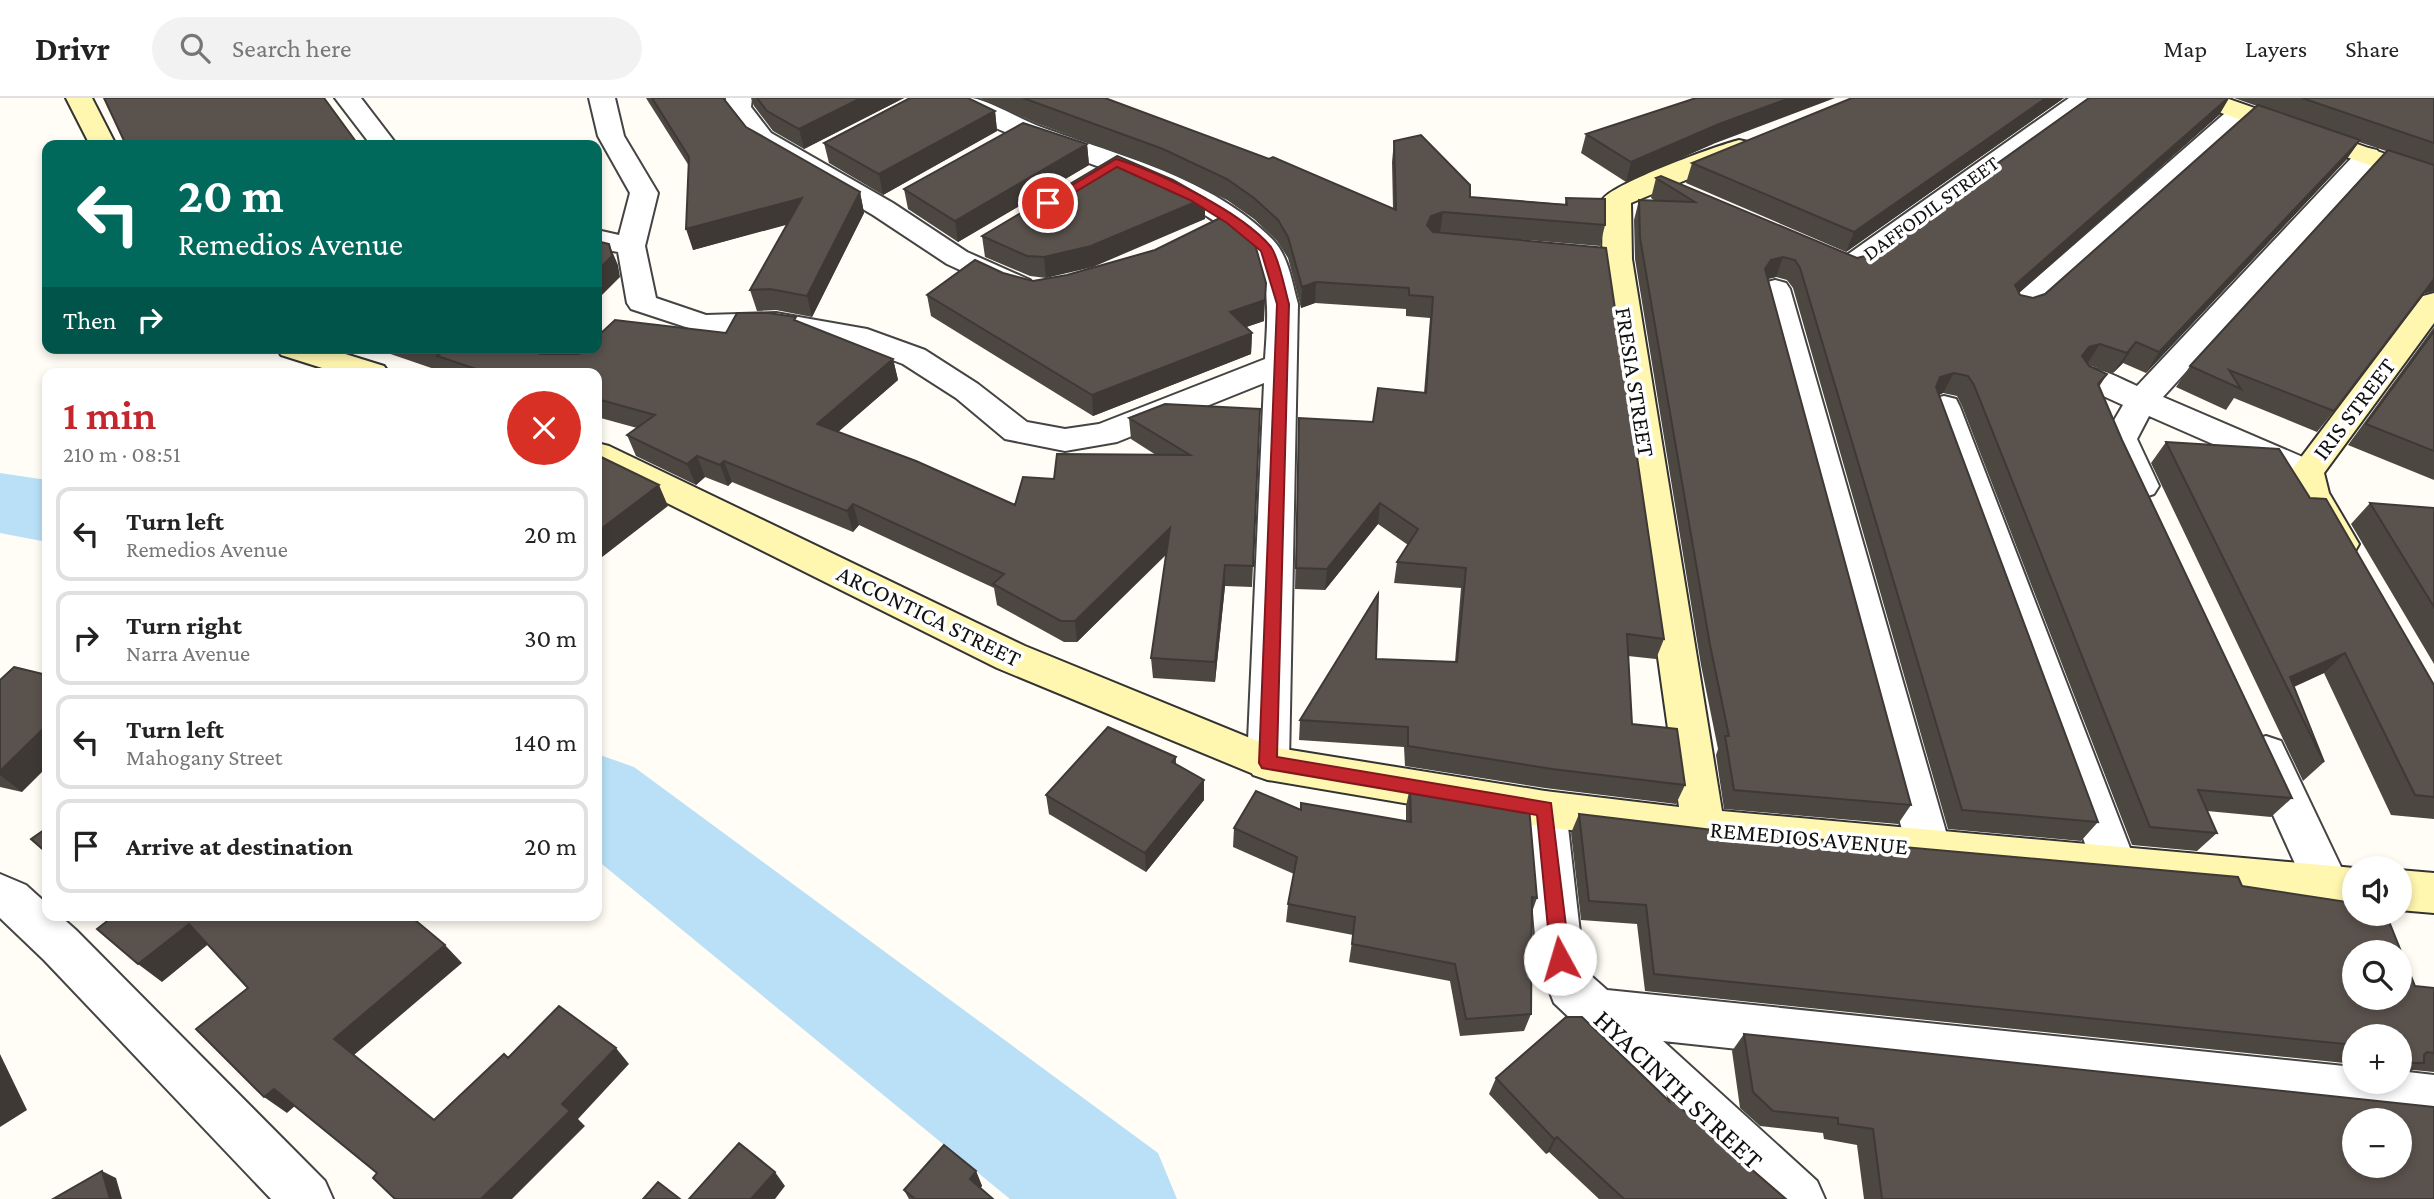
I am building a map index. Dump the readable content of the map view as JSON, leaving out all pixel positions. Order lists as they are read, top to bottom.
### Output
{
  "streets": {
    "street": [
      "DAFFODIL STREET",
      "FRESIA STREET",
      "IRIS STREET",
      "ARCONTICA STREET",
      "REMEDIOS AVENUE",
      "HYACINTH STREET"
    ]
  },
  "crossings": [
    ["FRESIA STREET", "REMEDIOS AVENUE"],
    ["ARCONTICA STREET", "REMEDIOS AVENUE"],
    ["REMEDIOS AVENUE", "HYACINTH STREET"]
  ],
  "page": {
    "header": "Drivr",
    "search": "Search here",
    "nav": ["Map", "Layers", "Share"],
    "turn": ["20 m", "Remedios Avenue"],
    "then": "Then",
    "heading": ["1 min", "210 m · 08:51"],
    "list": [
      {
        "name": "Turn left",
        "note": "Remedios Avenue",
        "value": "20 m"
      },
      {
        "name": "Turn right",
        "note": "Narra Avenue",
        "value": "30 m"
      },
      {
        "name": "Turn left",
        "note": "Mahogany Street",
        "value": "140 m"
      },
      {
        "name": "Arrive at destination",
        "value": "20 m"
      }
    ],
    "map_buttons": ["+", "−"]
  }
}
